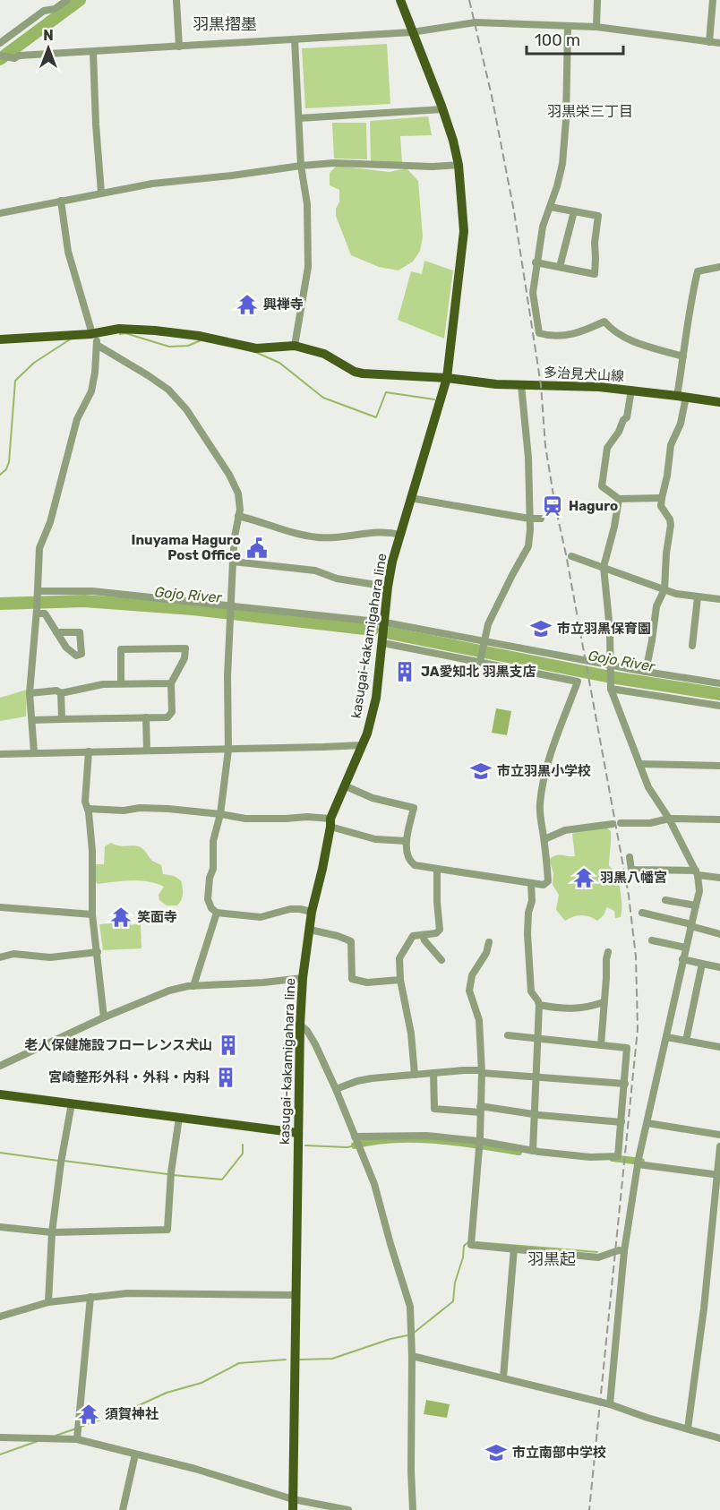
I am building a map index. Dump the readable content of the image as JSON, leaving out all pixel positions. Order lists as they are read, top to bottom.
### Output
{
  "streets": {
    "main road": ["多治見犬山線", "kasugai-kakamigahara line"]
  },
  "crossings": [
    ["多治見犬山線", "kasugai-kakamigahara line"]
  ],
  "districts": ["羽黒摺墨", "羽黒栄三丁目", "羽黒起"],
  "water": ["Gojo River"],
  "places": {
    "temple": [
      "興禅寺",
      "羽黒八幡宮",
      "笑面寺",
      "須賀神社"
    ],
    "station": ["Haguro"],
    "public building": ["Inuyama Haguro Post Office"],
    "school or university": ["市立羽黒保育園", "市立羽黒小学校", "市立南部中学校"],
    "building": ["JA愛知北 羽黒支店", "老人保健施設フローレンス犬山", "宮崎整形外科・外科・内科"]
  },
  "scale_bar": "100 m",
  "north": "top"
}
